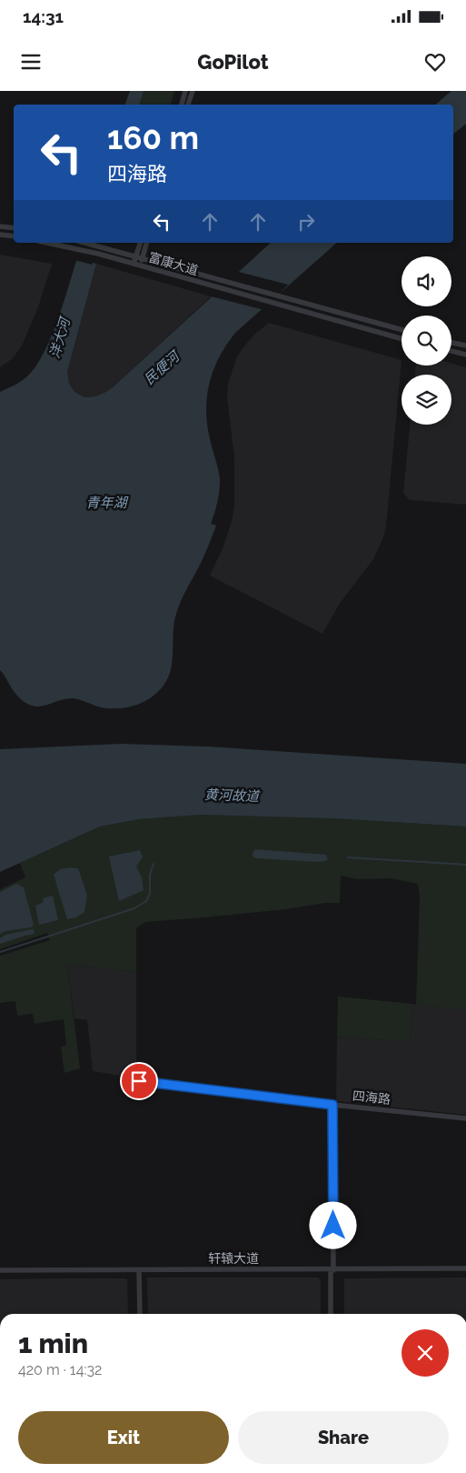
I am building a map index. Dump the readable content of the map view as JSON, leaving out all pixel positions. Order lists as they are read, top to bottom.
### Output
{
  "streets": {
    "street": ["富康大道", "四海路", "轩辕大道"]
  },
  "water": [
    "洋大河",
    "民便河",
    "青年湖",
    "黄河故道"
  ],
  "page": {
    "status": "14:31",
    "header": "GoPilot",
    "turn": ["160 m", "四海路"],
    "heading": ["1 min", "420 m · 14:32"],
    "buttons": ["Exit", "Share"]
  }
}
